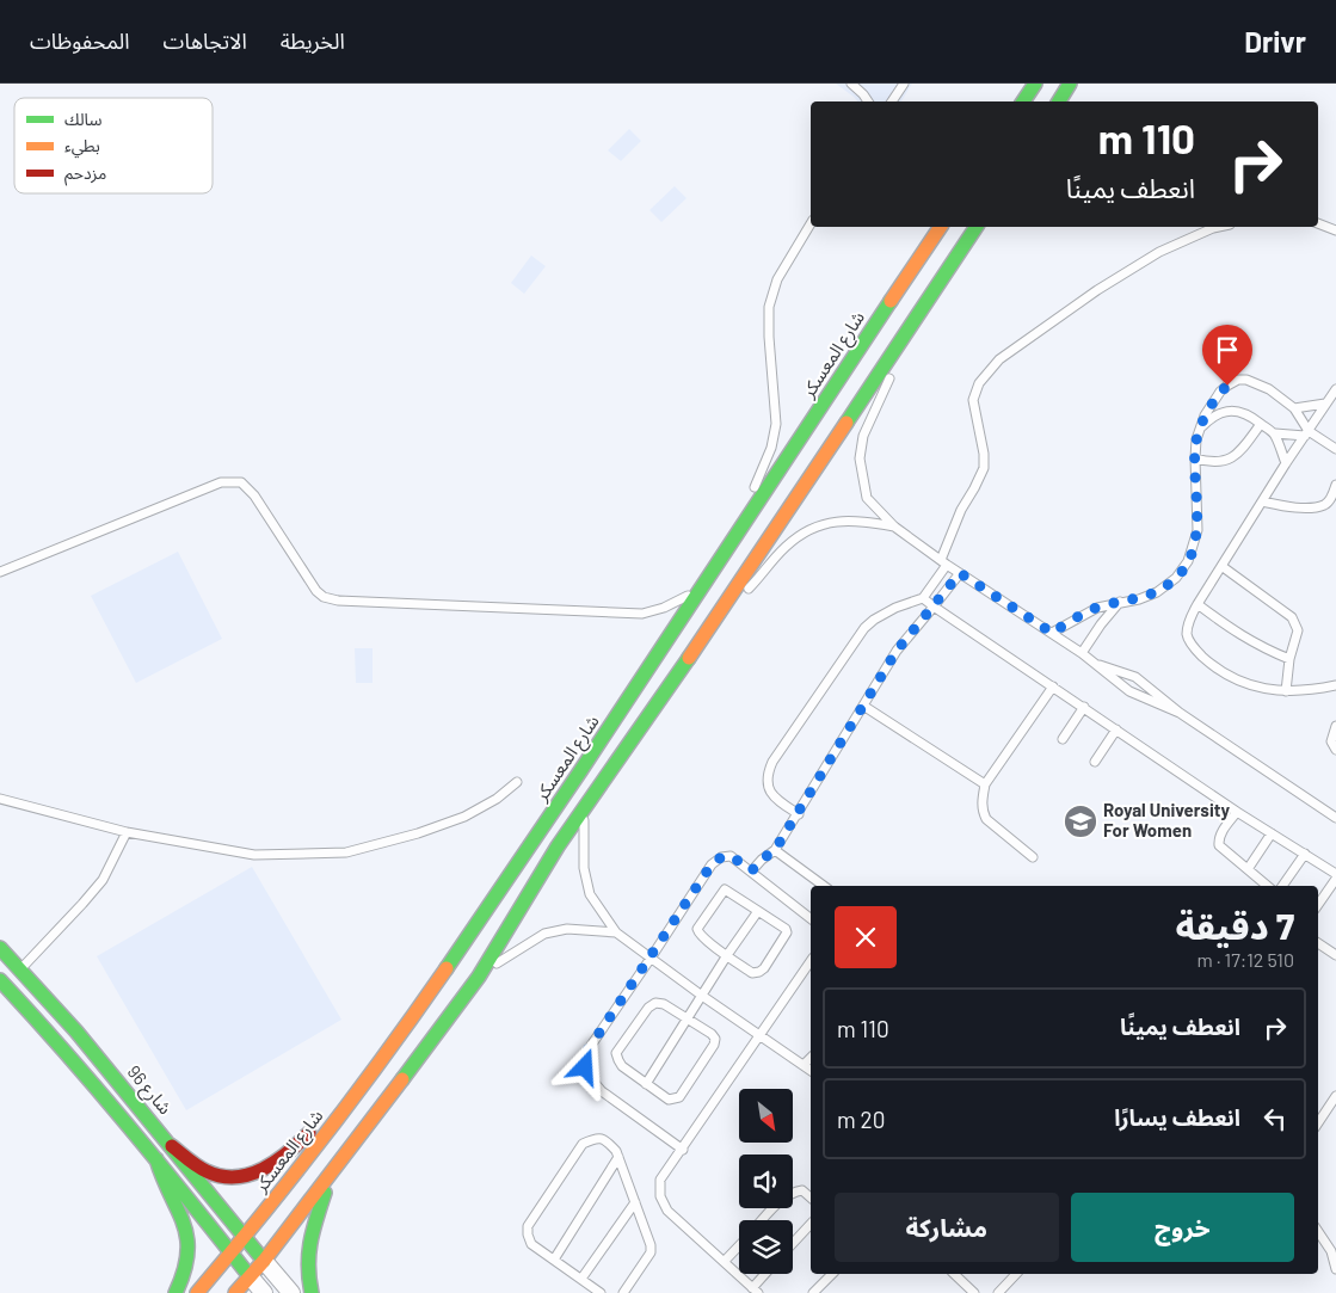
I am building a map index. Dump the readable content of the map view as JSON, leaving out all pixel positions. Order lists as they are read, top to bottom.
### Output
{
  "streets": {
    "main road": ["شارع المعسكر", "شارع 96"]
  },
  "crossings": [
    ["شارع المعسكر", "شارع 96"]
  ],
  "places": {
    "school or university": ["Royal University For Women"]
  },
  "legend": ["سالك", "بطيء", "مزدحم"],
  "north": "bottom right",
  "page": {
    "header": "Drivr",
    "nav": ["الخريطة", "الاتجاهات", "المحفوظات"],
    "turn": ["110 m", "انعطف يمينًا"],
    "heading": ["7 دقيقة", "510 m · 17:12"],
    "list": [
      {
        "name": "انعطف يمينًا",
        "value": "110 m"
      },
      {
        "name": "انعطف يسارًا",
        "value": "20 m"
      }
    ],
    "buttons": ["خروج", "مشاركة"]
  }
}
